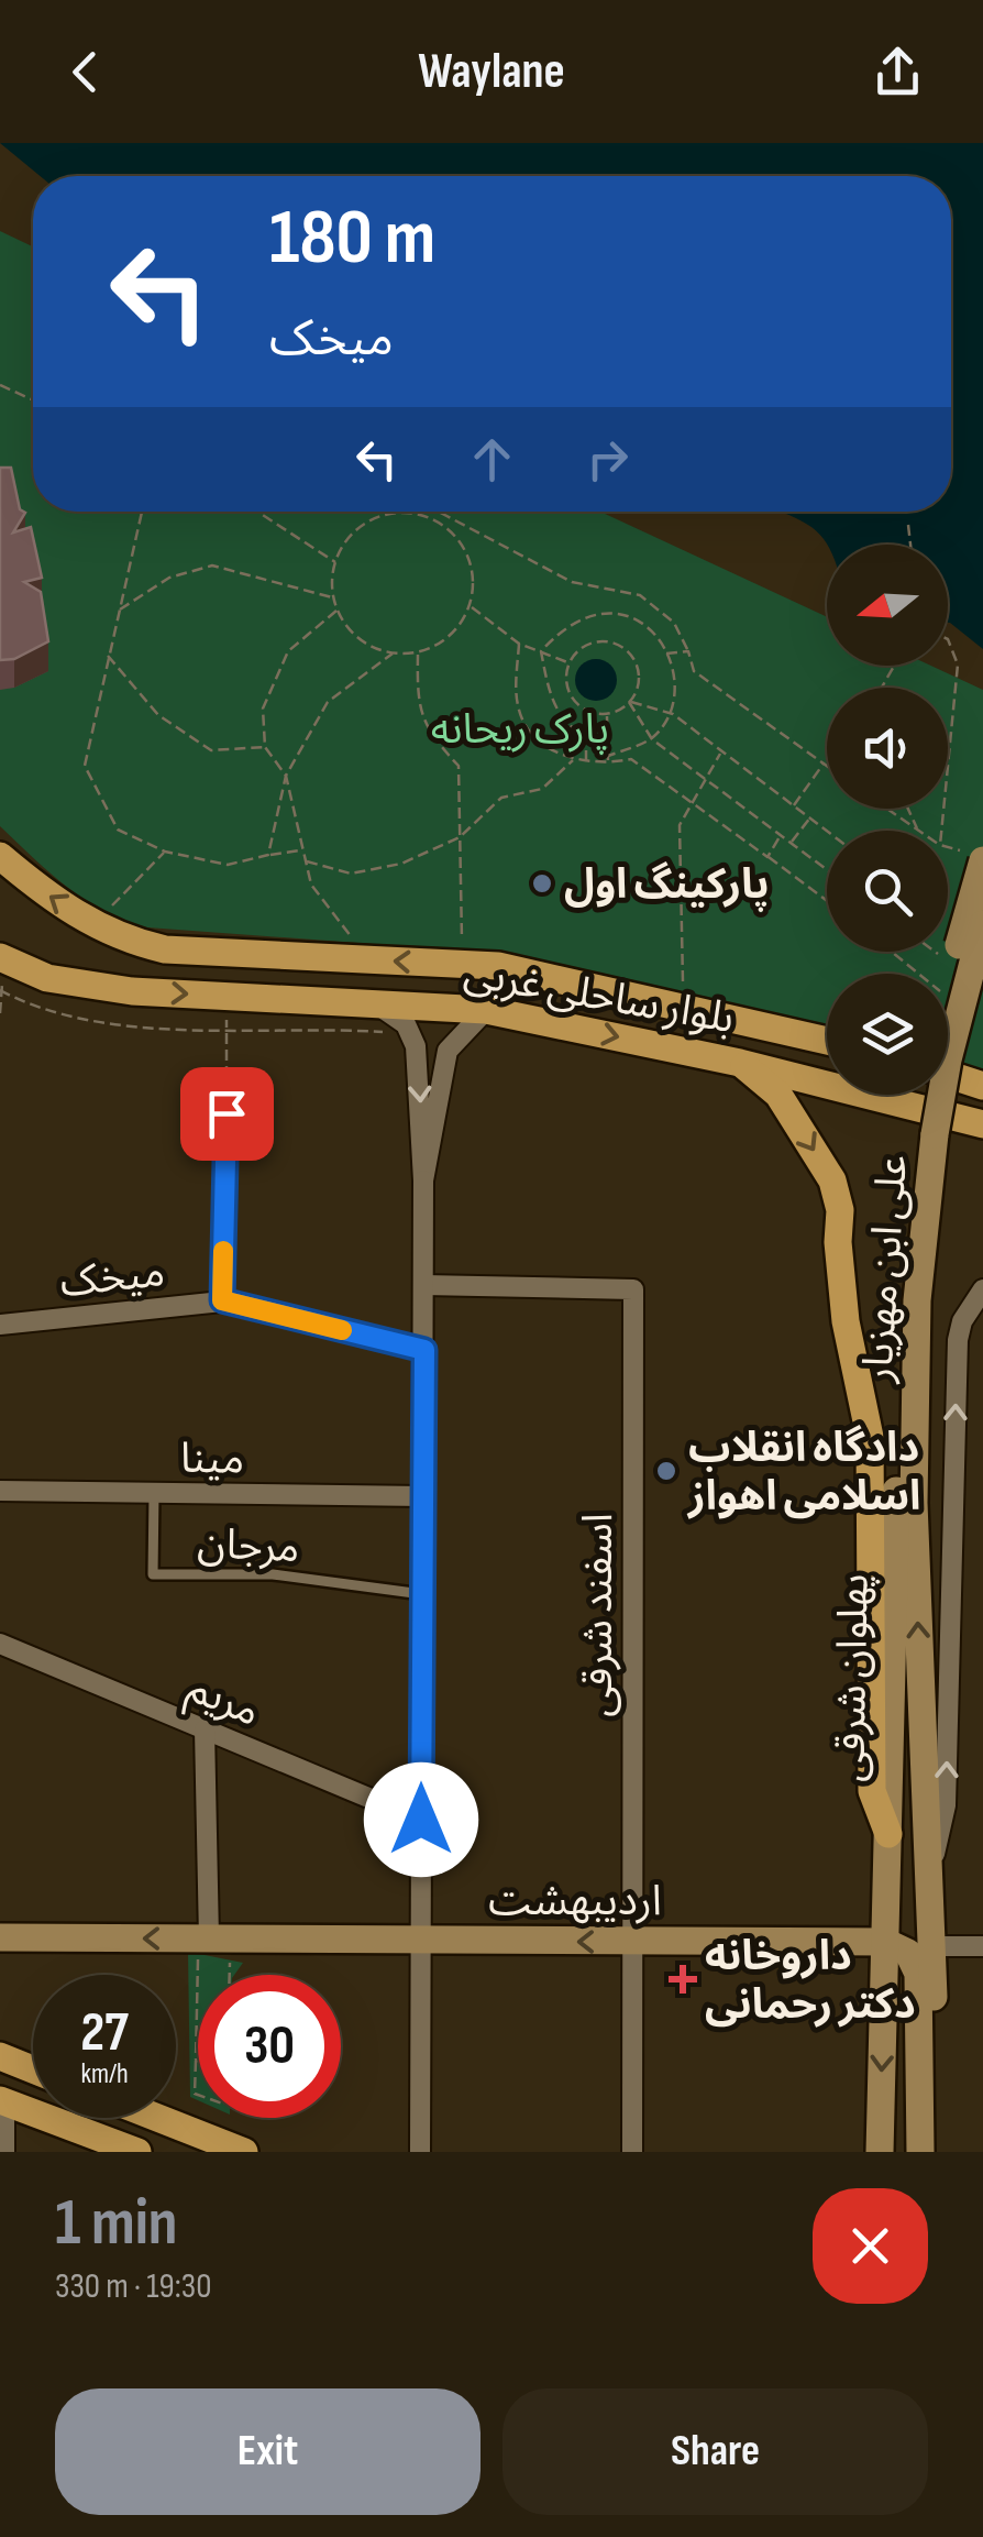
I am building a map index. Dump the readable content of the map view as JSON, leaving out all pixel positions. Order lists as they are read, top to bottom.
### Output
{
  "streets": {
    "main road": [
      "بلوار ساحلی غربی",
      "علی ابن مهزیار",
      "پهلوان شرقی",
      "اردیبهشت"
    ],
    "street": [
      "میخک",
      "مینا",
      "اسفند شرقی",
      "مریم"
    ],
    "lane": ["مرجان"]
  },
  "crossings": [
    ["علی ابن مهزیار", "پهلوان شرقی"],
    ["مینا", "مرجان"],
    ["اسفند شرقی", "اردیبهشت"],
    ["پهلوان شرقی", "اردیبهشت"]
  ],
  "parks": ["پارک ریحانه"],
  "places": {
    "other": ["پارکینگ اول", "دادگاه انقلاب اسلامی اهواز"],
    "health": ["داروخانه دکتر رحمانی"]
  },
  "north": "left",
  "page": {
    "header": "Waylane",
    "turn": ["180 m", "میخک"],
    "speed": "27 km/h",
    "limit": "30",
    "heading": ["1 min", "330 m · 19:30"],
    "buttons": ["Exit", "Share"]
  }
}
